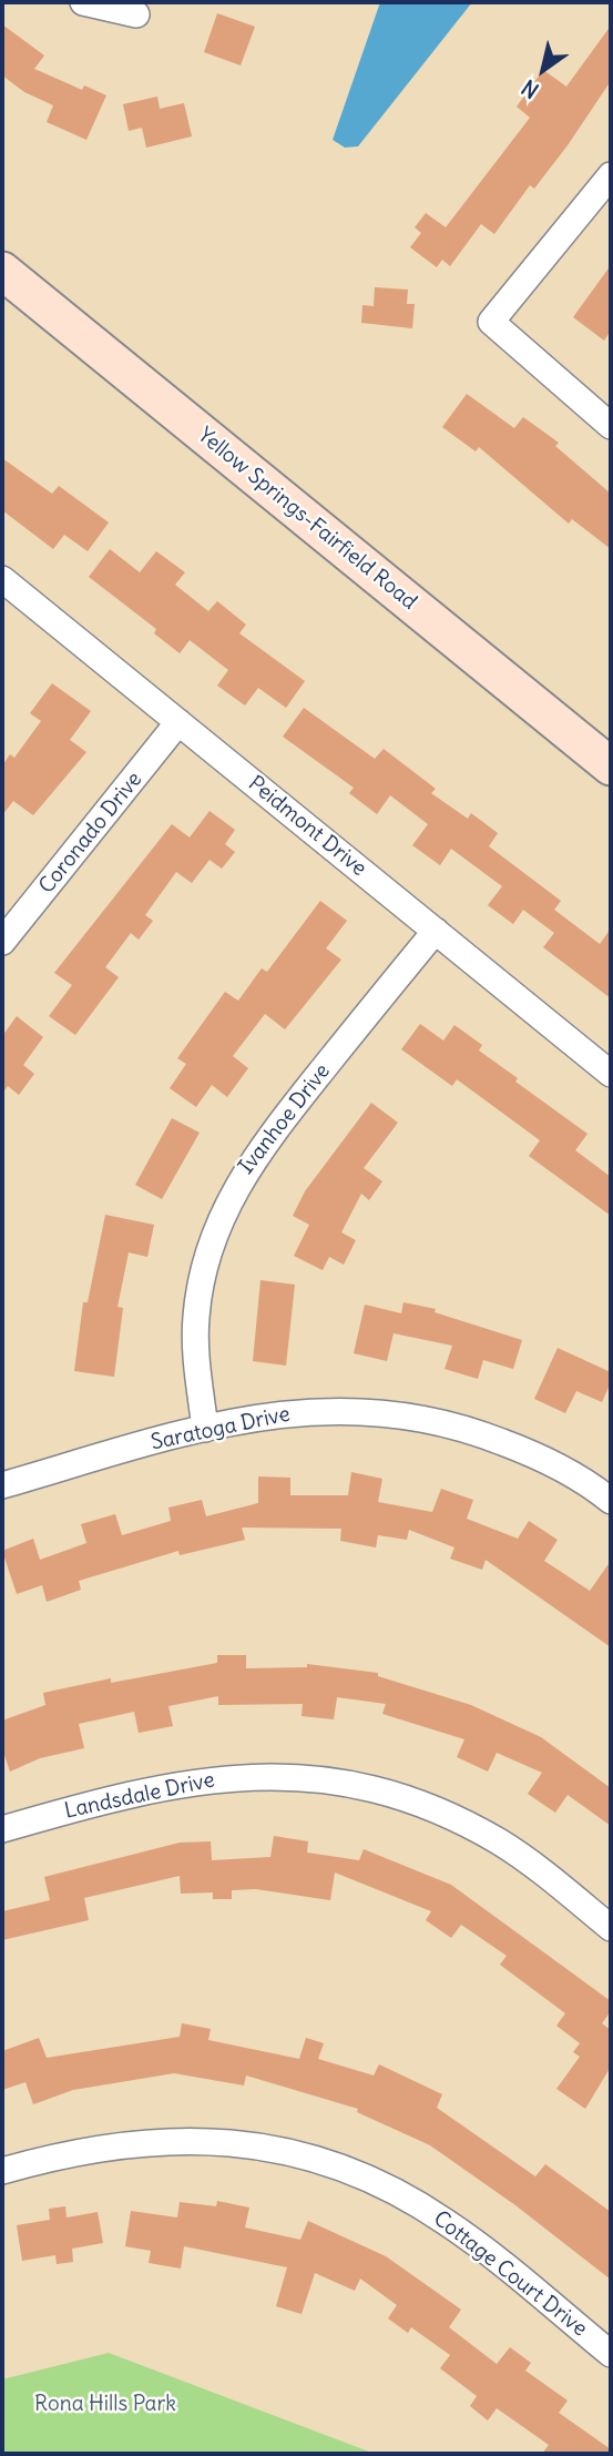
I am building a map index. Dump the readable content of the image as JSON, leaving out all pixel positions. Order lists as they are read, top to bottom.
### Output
{
  "streets": {
    "main road": ["Yellow Springs-Fairfield Road"],
    "street": [
      "Peidmont Drive",
      "Coronado Drive",
      "Ivanhoe Drive",
      "Saratoga Drive",
      "Landsdale Drive",
      "Cottage Court Drive"
    ]
  },
  "crossings": [
    ["Peidmont Drive", "Coronado Drive"],
    ["Peidmont Drive", "Ivanhoe Drive"],
    ["Ivanhoe Drive", "Saratoga Drive"]
  ],
  "parks": ["Rona Hills Park"],
  "north": "bottom left"
}
